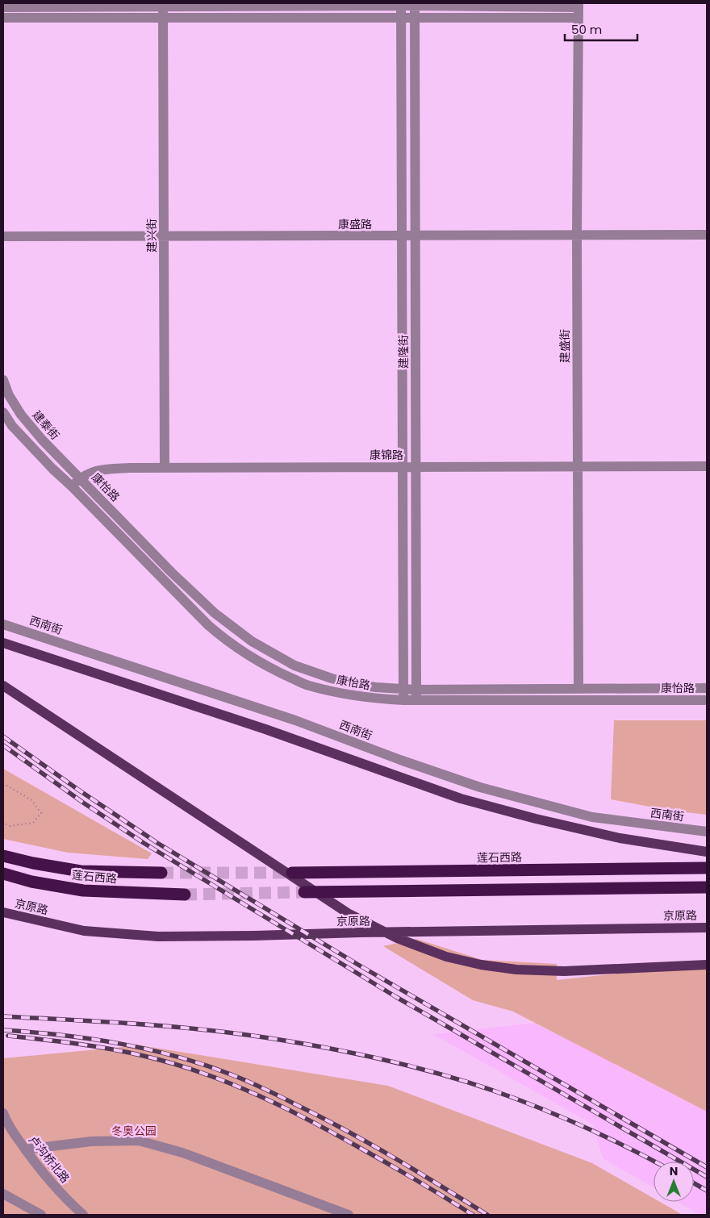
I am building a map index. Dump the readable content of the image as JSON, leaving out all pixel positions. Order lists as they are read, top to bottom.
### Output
{
  "streets": {
    "highway": ["莲石西路"],
    "main road": ["京原路"],
    "street": [
      "康盛路",
      "建兴街",
      "建盛街",
      "建隆街",
      "建泰街",
      "康锦路",
      "康怡路",
      "西南街",
      "卢沟桥北路"
    ]
  },
  "crossings": [
    ["康盛路", "建兴街"],
    ["康盛路", "建盛街"],
    ["康盛路", "建隆街"],
    ["建兴街", "康锦路"],
    ["建盛街", "康锦路"],
    ["建盛街", "康怡路"],
    ["建隆街", "康锦路"],
    ["建隆街", "康怡路"],
    ["建泰街", "康锦路"],
    ["建泰街", "康怡路"],
    ["康锦路", "康怡路"]
  ],
  "parks": ["冬奥公园"],
  "scale_bar": "50 m",
  "north": "top"
}
